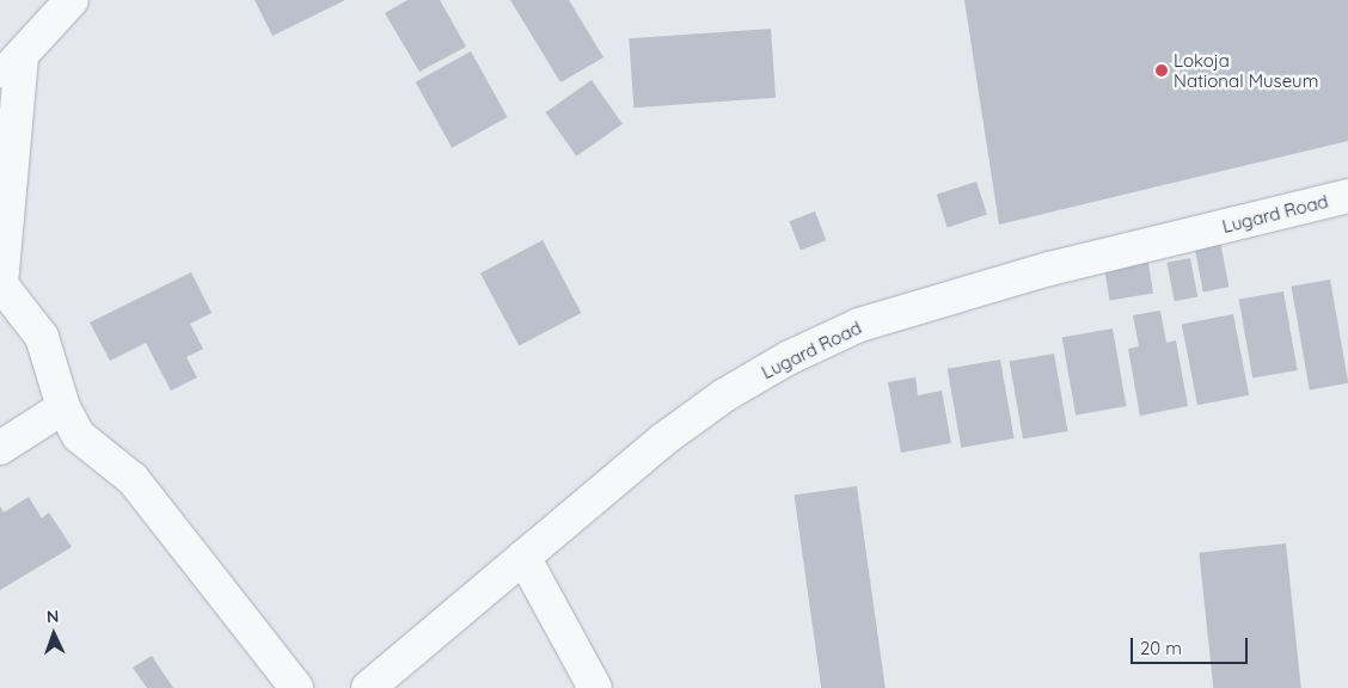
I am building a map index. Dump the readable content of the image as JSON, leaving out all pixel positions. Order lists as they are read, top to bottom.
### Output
{
  "streets": {
    "street": ["Lugard Road"]
  },
  "places": ["Lokoja National Museum"],
  "scale_bar": "20 m",
  "north": "top"
}
